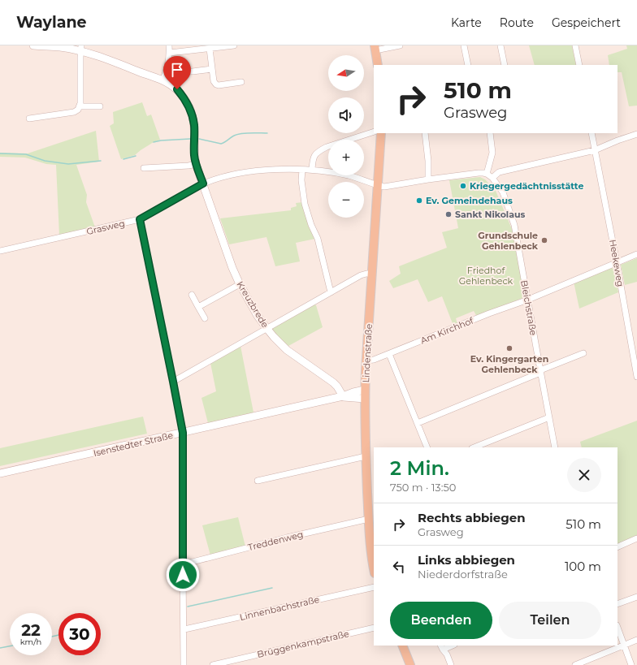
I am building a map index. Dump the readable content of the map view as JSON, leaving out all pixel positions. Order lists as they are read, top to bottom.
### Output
{
  "streets": {
    "main road": ["Kreuzbrede", "Lindenstraße", "Isenstedter Straße"],
    "street": [
      "Grasweg",
      "Heekeweg",
      "Bleichstraße",
      "Am Kirchhof",
      "Treddenweg",
      "Linnenbachstraße",
      "Brüggenkampstraße"
    ]
  },
  "crossings": [
    ["Grasweg", "Kreuzbrede"],
    ["Grasweg", "Lindenstraße"],
    ["Heekeweg", "Am Kirchhof"],
    ["Kreuzbrede", "Isenstedter Straße"],
    ["Bleichstraße", "Am Kirchhof"],
    ["Am Kirchhof", "Lindenstraße"],
    ["Lindenstraße", "Isenstedter Straße"],
    ["Lindenstraße", "Treddenweg"]
  ],
  "parks": ["Friedhof Gehlenbeck"],
  "places": [
    "Kriegergedächtnisstätte",
    "Ev. Gemeindehaus",
    "Sankt Nikolaus",
    "Grundschule Gehlenbeck",
    "Ev. Kingergarten Gehlenbeck"
  ],
  "north": "left",
  "page": {
    "header": "Waylane",
    "nav": ["Karte", "Route", "Gespeichert"],
    "map_buttons": ["+", "−"],
    "turn": ["510 m", "Grasweg"],
    "heading": ["2 Min.", "750 m · 13:50"],
    "list": [
      {
        "name": "Rechts abbiegen",
        "note": "Grasweg",
        "value": "510 m"
      },
      {
        "name": "Links abbiegen",
        "note": "Niederdorfstraße",
        "value": "100 m"
      }
    ],
    "buttons": ["Beenden", "Teilen"],
    "speed": "22 km/h",
    "limit": "30"
  }
}
